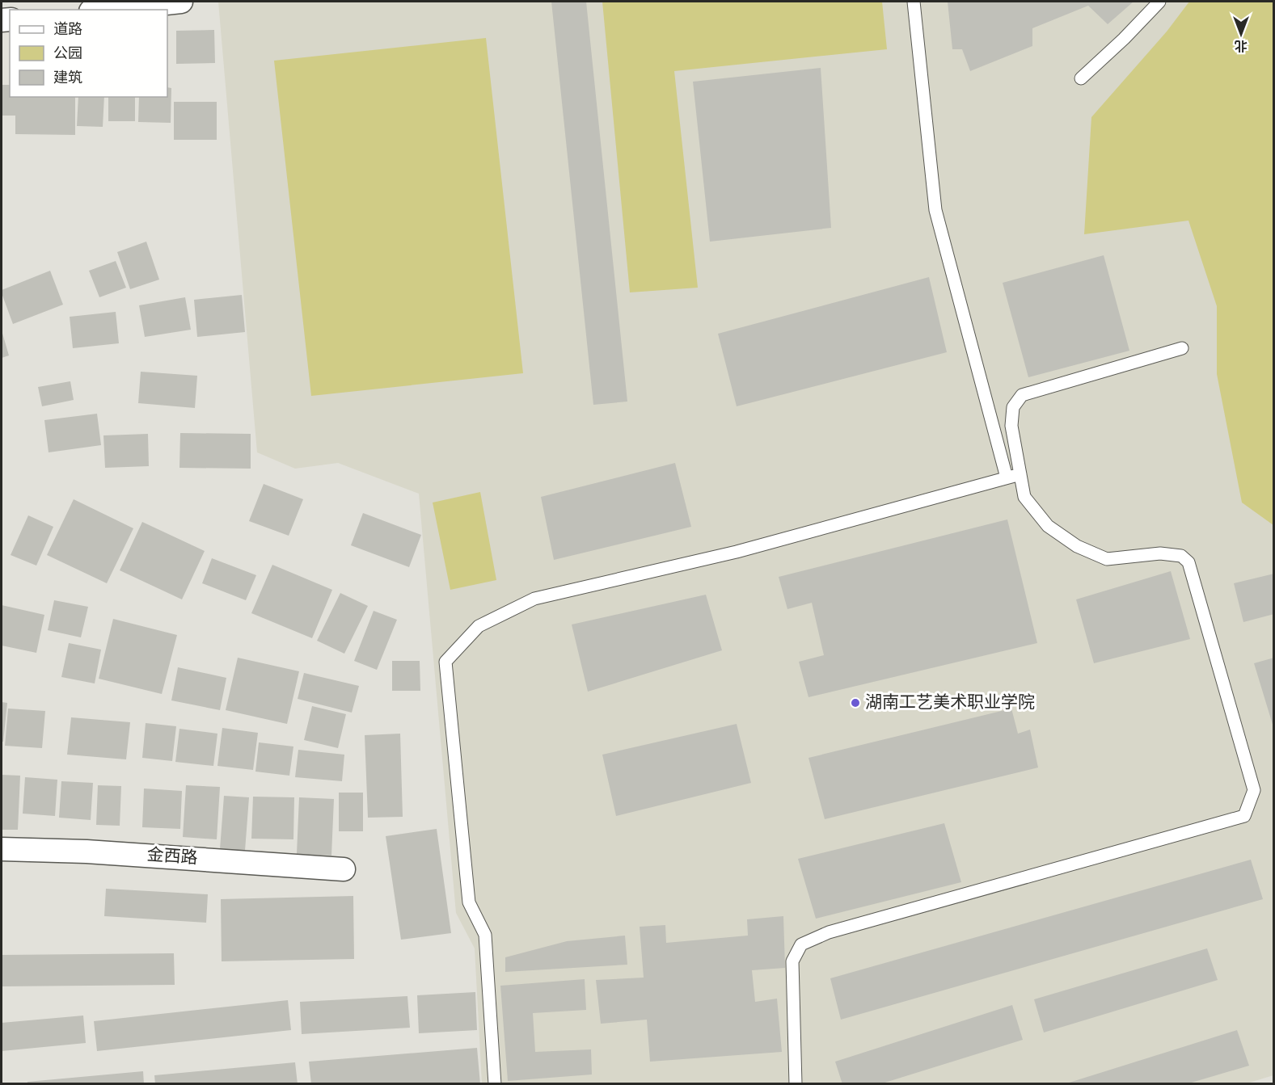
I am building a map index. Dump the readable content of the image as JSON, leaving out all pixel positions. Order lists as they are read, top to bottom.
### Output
{
  "streets": {
    "street": ["金西路"]
  },
  "places": ["湖南工艺美术职业学院"],
  "legend": ["道路", "公园", "建筑"],
  "north": "bottom"
}
